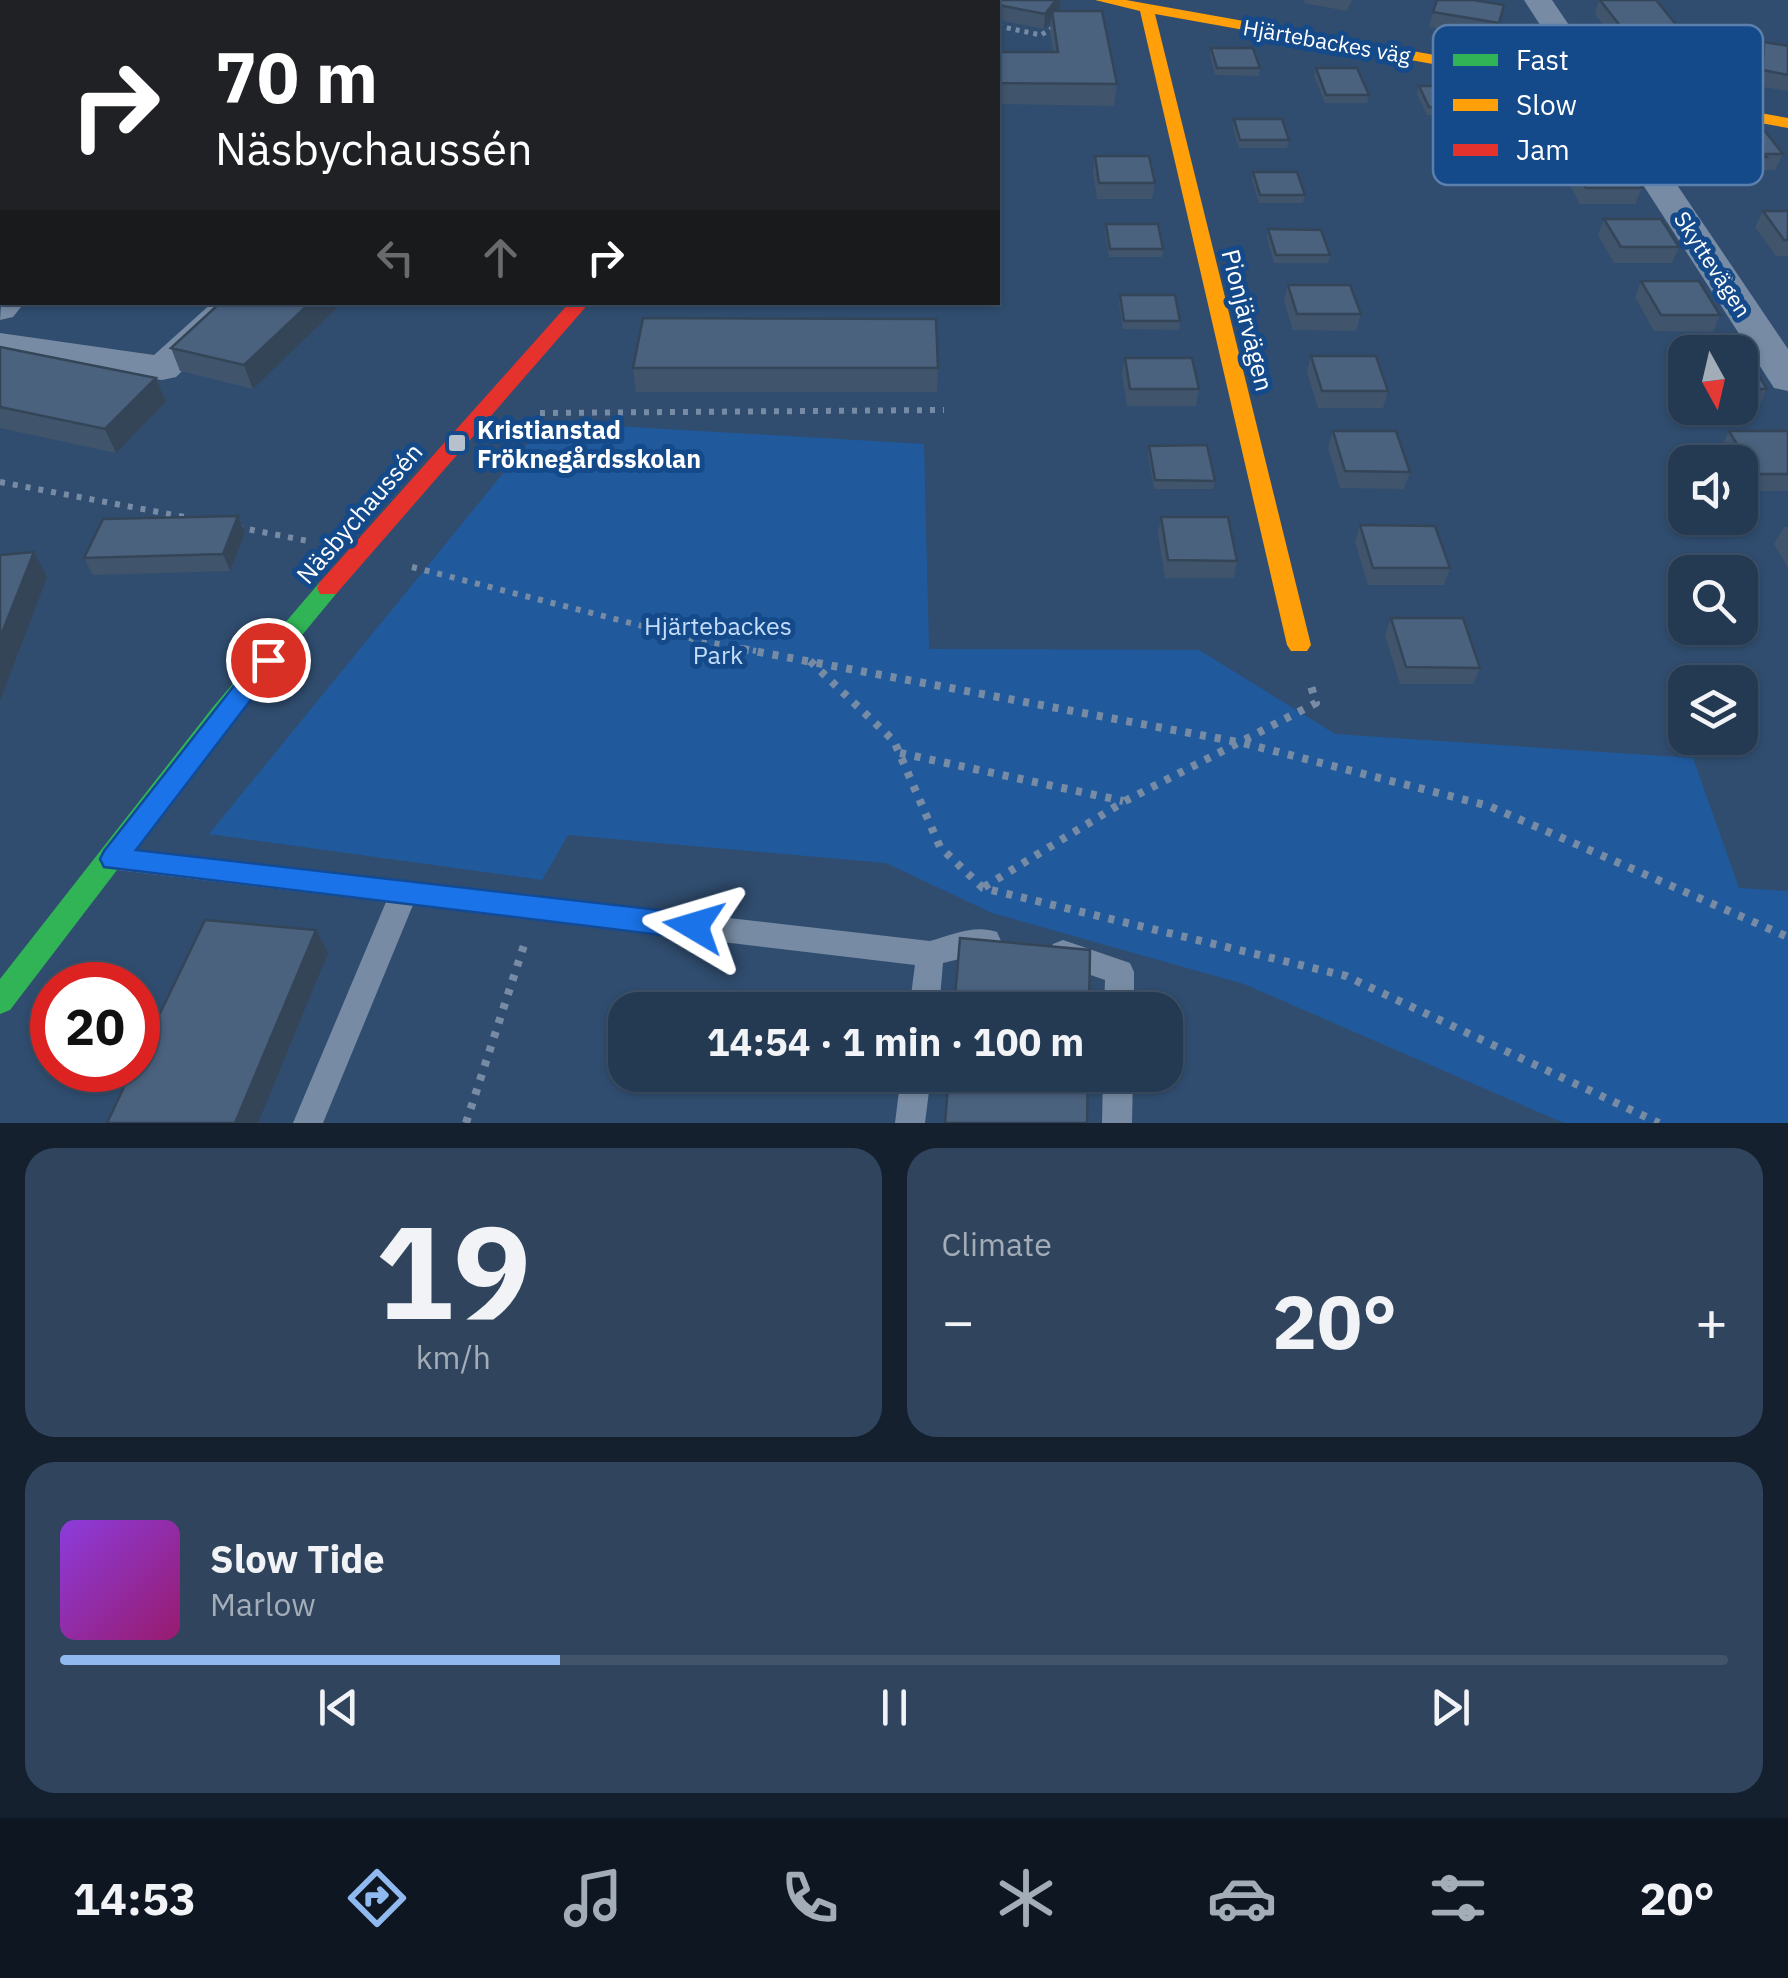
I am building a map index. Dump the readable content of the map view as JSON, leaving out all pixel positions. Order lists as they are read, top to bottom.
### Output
{
  "streets": {
    "street": [
      "Hjärtebackes väg",
      "Skyttevägen",
      "Pionjärvägen",
      "Näsbychaussén"
    ]
  },
  "crossings": [
    ["Hjärtebackes väg", "Pionjärvägen"]
  ],
  "parks": ["Hjärtebackes Park"],
  "places": {
    "transit": ["Kristianstad Fröknegårdsskolan"]
  },
  "legend": ["Fast", "Slow", "Jam"],
  "north": "bottom",
  "page": {
    "turn": ["70 m", "Näsbychaussén"],
    "limit": "20",
    "trip": "14:54 · 1 min · 100 m",
    "tile": [
      ["19", "km/h"],
      "Climate"
    ],
    "heat": ["−", "20°", "+"],
    "song": ["Slow Tide", "Marlow"],
    "tabs": ["14:53", "20°"]
  }
}
